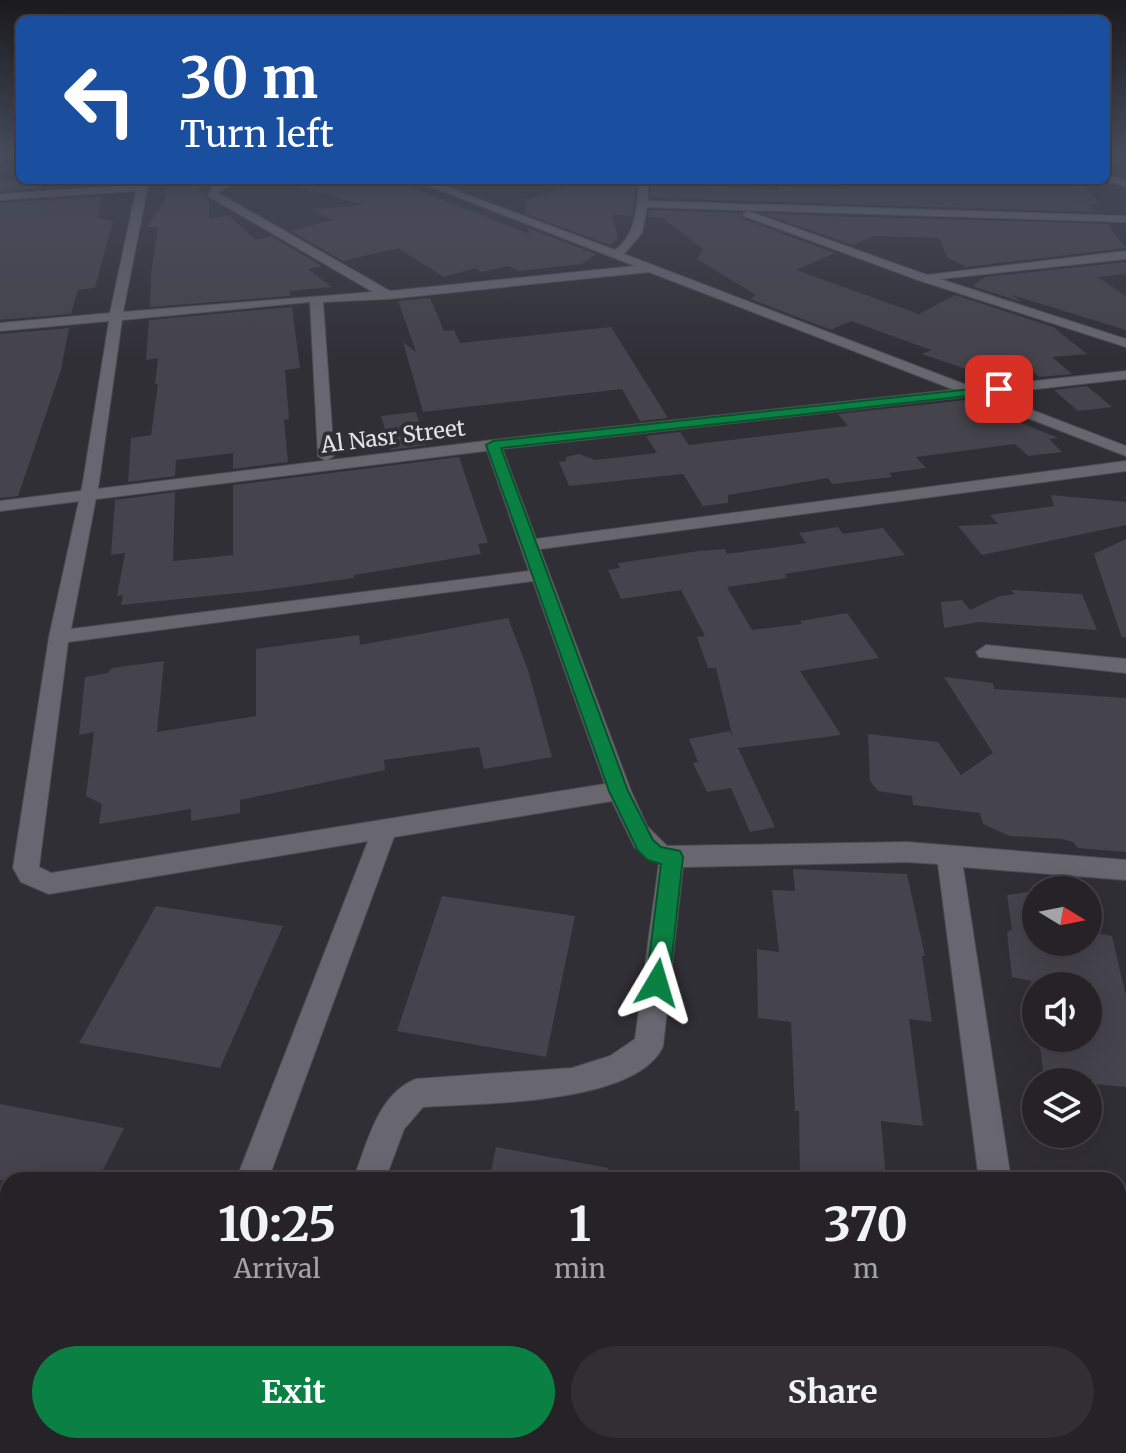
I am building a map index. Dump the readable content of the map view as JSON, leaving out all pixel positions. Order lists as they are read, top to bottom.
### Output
{
  "streets": {
    "street": ["Al Nasr Street"]
  },
  "north": "right",
  "page": {
    "turn": ["30 m", "Turn left"],
    "eta": [
      "10:25",
      "Arrival",
      "1",
      "min",
      "370",
      "m"
    ],
    "buttons": ["Exit", "Share"]
  }
}
